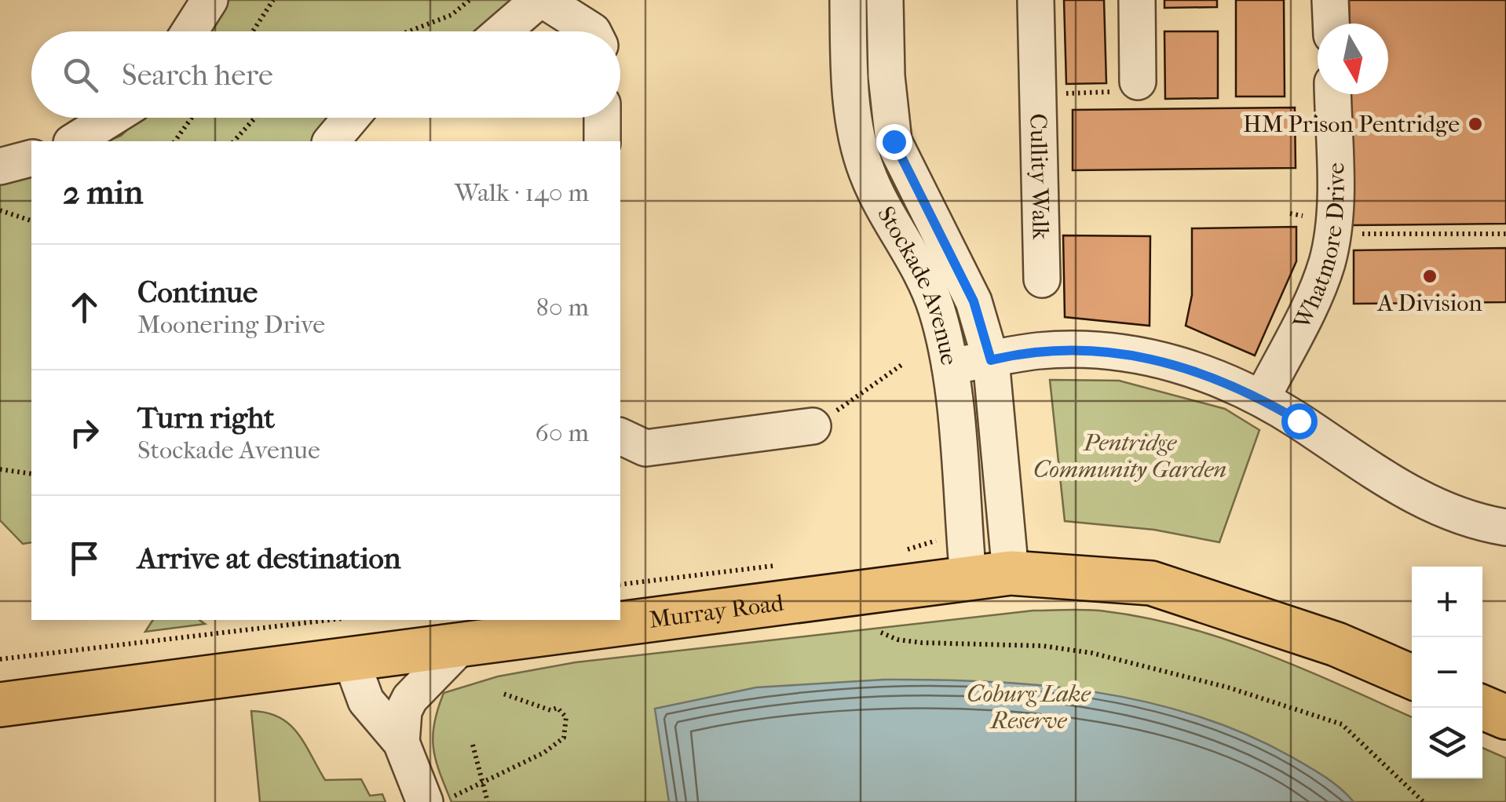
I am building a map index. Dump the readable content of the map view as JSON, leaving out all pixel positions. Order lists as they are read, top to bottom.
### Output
{
  "streets": {
    "main road": ["Murray Road"],
    "street": ["Cullity Walk", "Whatmore Drive", "Stockade Avenue"]
  },
  "crossings": [
    ["Stockade Avenue", "Murray Road"]
  ],
  "parks": ["Pentridge Community Garden", "Coburg Lake Reserve"],
  "places": ["HM Prison Pentridge", "A Division"],
  "north": "bottom",
  "page": {
    "search": "Search here",
    "heading": ["2 min", "Walk · 140 m"],
    "list": [
      ["Continue", "Moonering Drive", "80 m"],
      ["Turn right", "Stockade Avenue", "60 m"],
      "Arrive at destination"
    ],
    "map_buttons": ["+", "−"]
  }
}
